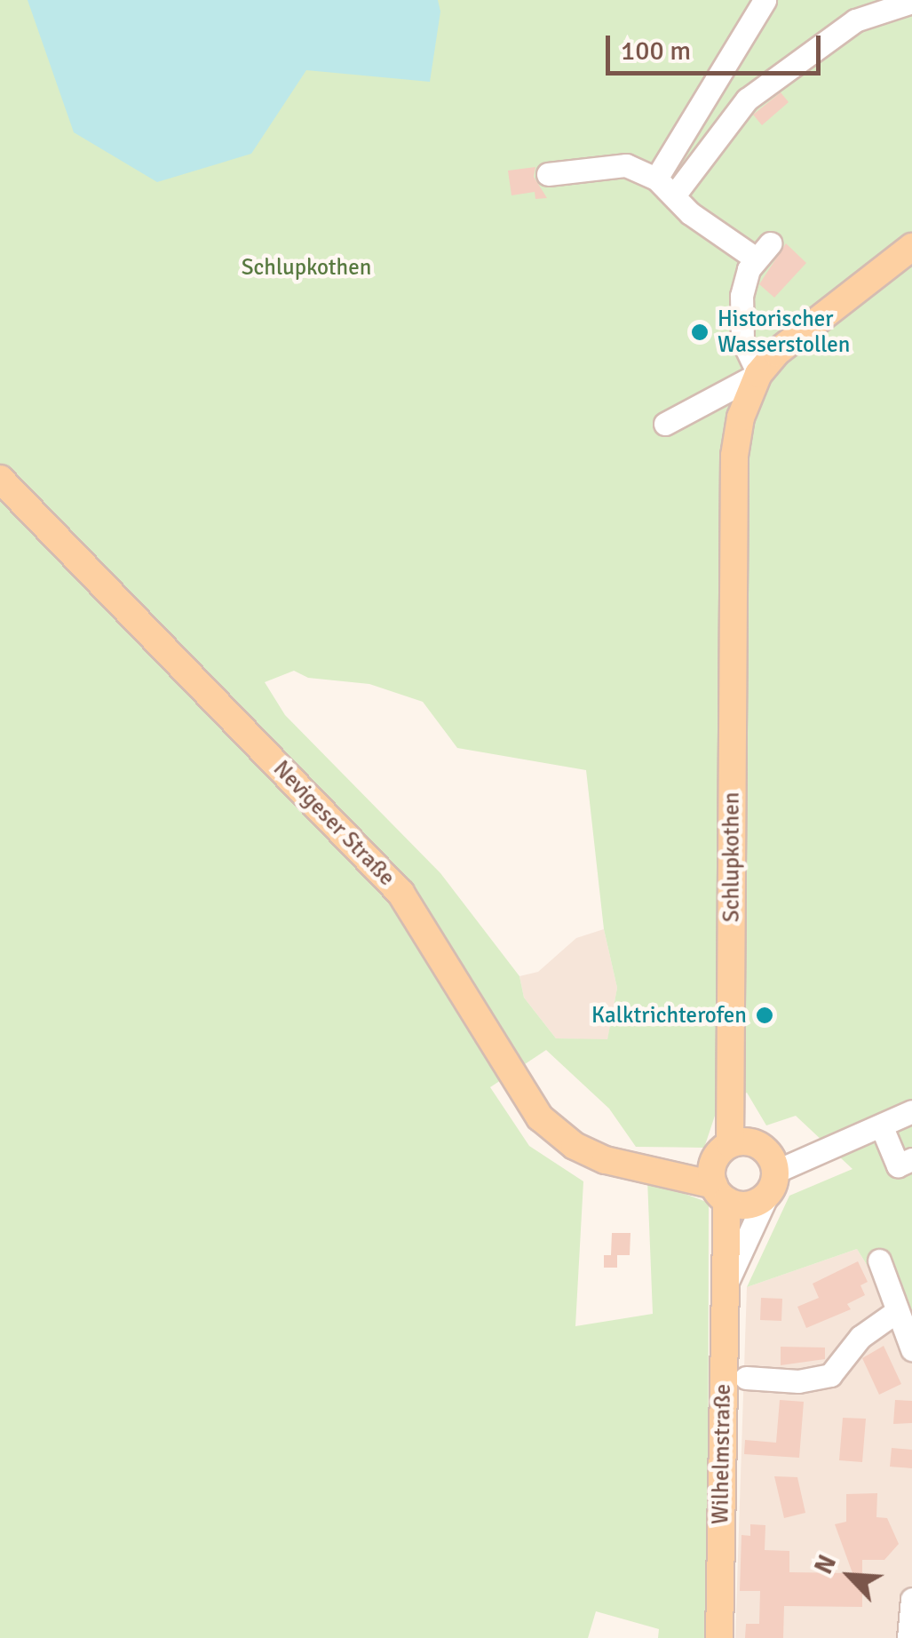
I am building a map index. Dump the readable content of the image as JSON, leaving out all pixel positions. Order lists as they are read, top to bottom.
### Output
{
  "streets": {
    "main road": ["Nevigeser Straße", "Schlupkothen", "Wilhelmstraße"]
  },
  "crossings": [
    ["Nevigeser Straße", "Schlupkothen"],
    ["Nevigeser Straße", "Wilhelmstraße"],
    ["Schlupkothen", "Wilhelmstraße"]
  ],
  "parks": ["Schlupkothen"],
  "places": ["Historischer Wasserstollen", "Kalktrichterofen"],
  "scale_bar": "100 m",
  "north": "top left"
}
